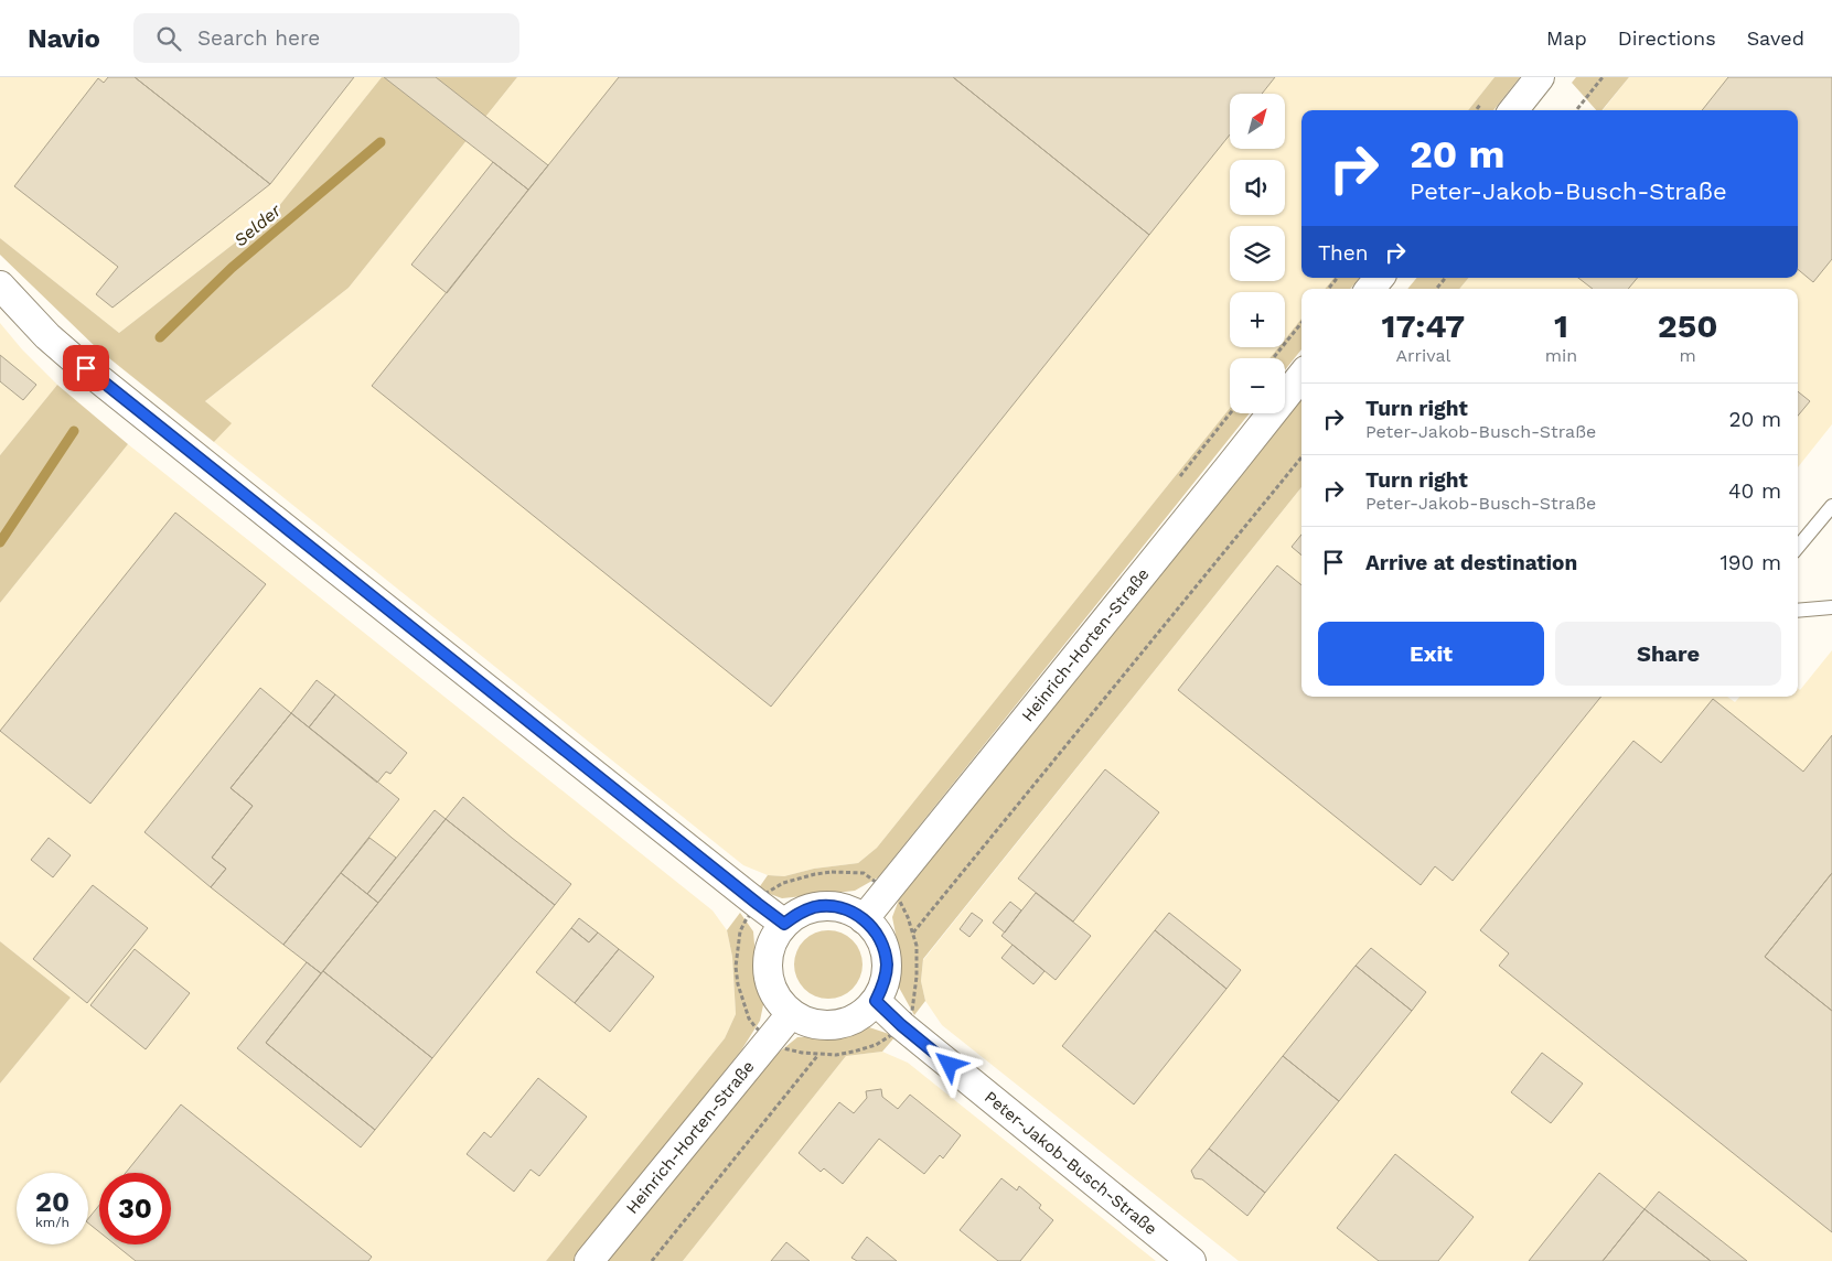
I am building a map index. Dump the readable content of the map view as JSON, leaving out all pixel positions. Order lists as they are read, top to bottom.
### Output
{
  "streets": {
    "street": ["Heinrich-Horten-Straße", "Peter-Jakob-Busch-Straße"]
  },
  "crossings": [
    ["Heinrich-Horten-Straße", "Peter-Jakob-Busch-Straße"]
  ],
  "water": ["Selder"],
  "north": "top right",
  "page": {
    "header": "Navio",
    "search": "Search here",
    "nav": ["Map", "Directions", "Saved"],
    "map_buttons": ["+", "−"],
    "turn": ["20 m", "Peter-Jakob-Busch-Straße"],
    "then": "Then",
    "eta": [
      "17:47",
      "Arrival",
      "1",
      "min",
      "250",
      "m"
    ],
    "list": [
      {
        "name": "Turn right",
        "note": "Peter-Jakob-Busch-Straße",
        "value": "20 m"
      },
      {
        "name": "Turn right",
        "note": "Peter-Jakob-Busch-Straße",
        "value": "40 m"
      },
      {
        "name": "Arrive at destination",
        "value": "190 m"
      }
    ],
    "buttons": ["Exit", "Share"],
    "speed": "20 km/h",
    "limit": "30"
  }
}
